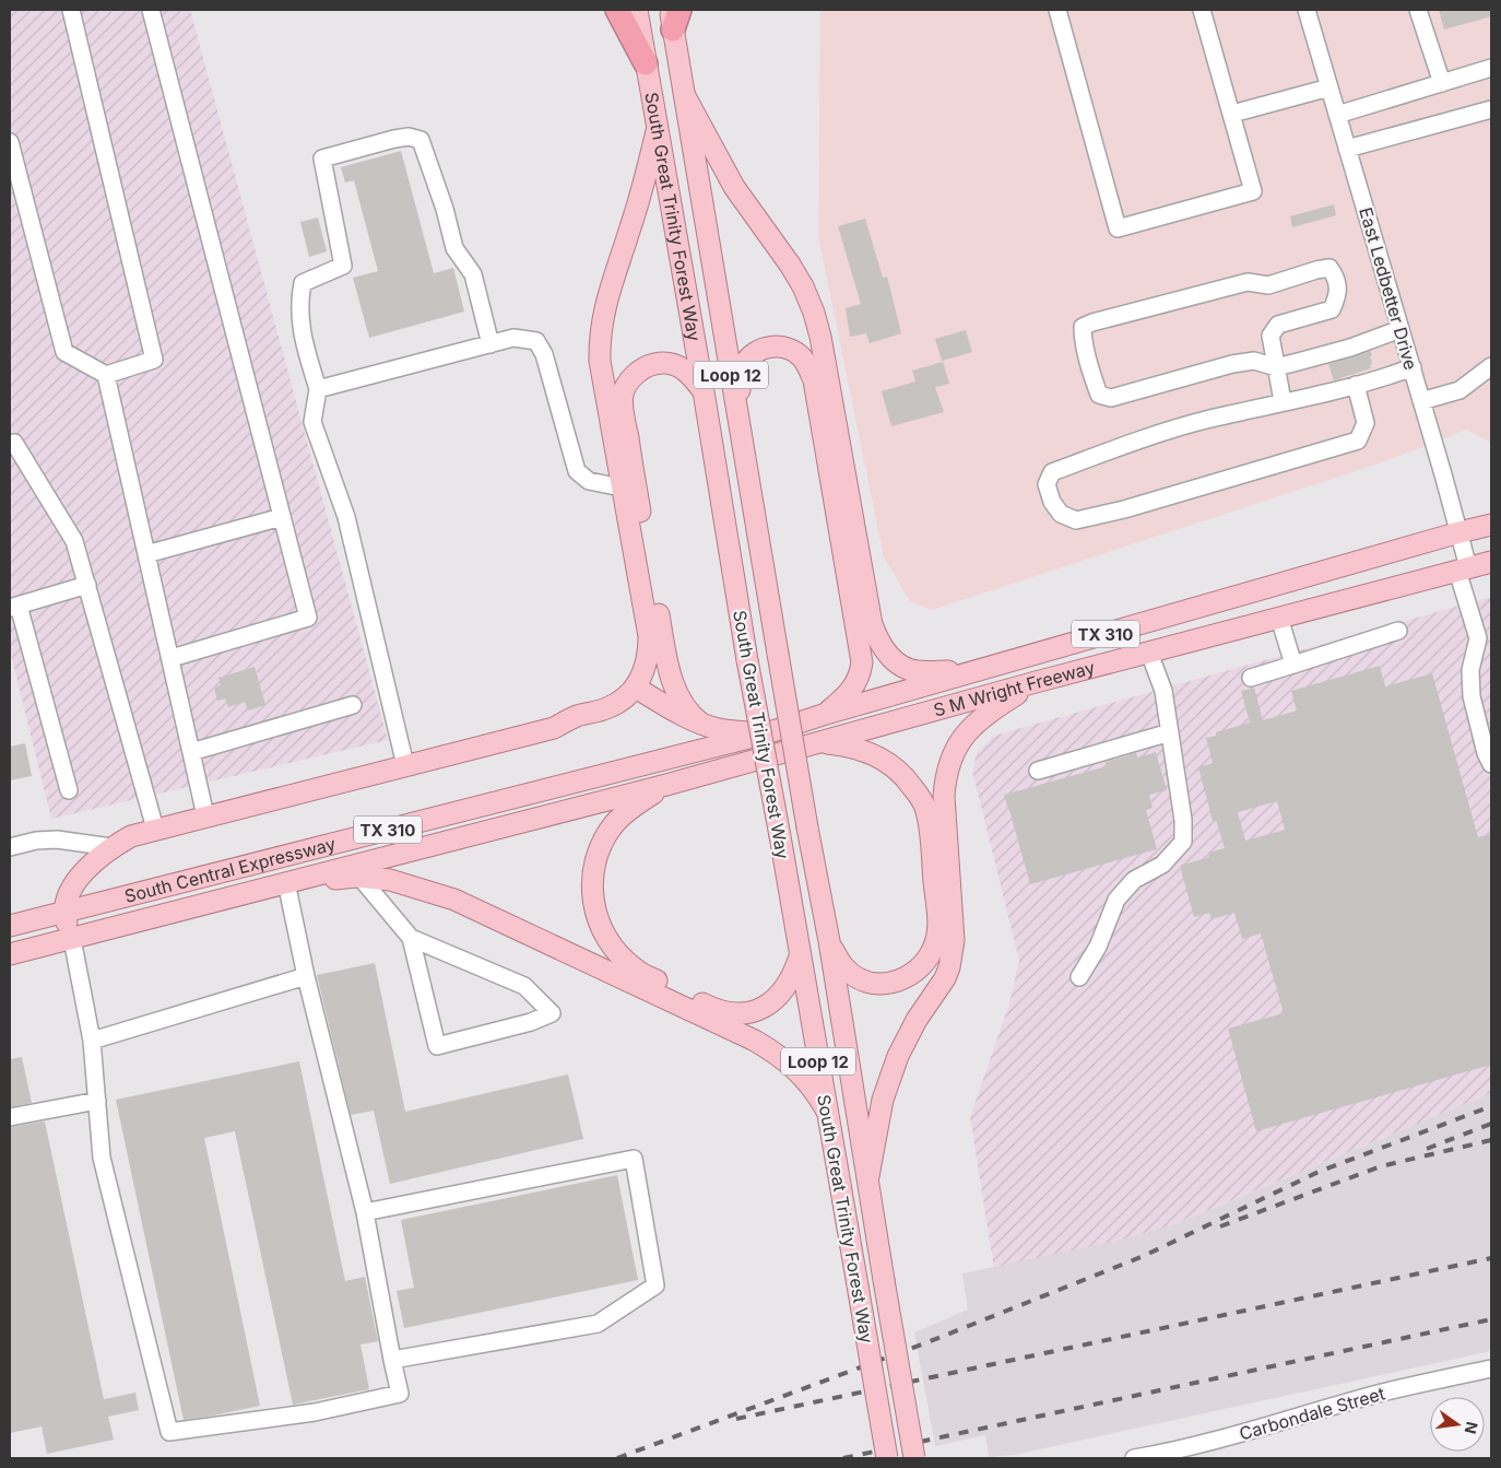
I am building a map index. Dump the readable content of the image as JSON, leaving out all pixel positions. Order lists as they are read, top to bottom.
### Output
{
  "streets": {
    "main road": [
      "South Great Trinity Forest Way",
      "Loop 12",
      "TX 310",
      "S M Wright Freeway",
      "South Central Expressway"
    ],
    "street": ["East Ledbetter Drive", "Carbondale Street"]
  },
  "crossings": [
    ["East Ledbetter Drive", "S M Wright Freeway"],
    ["S M Wright Freeway", "South Central Expressway"]
  ],
  "north": "right"
}
